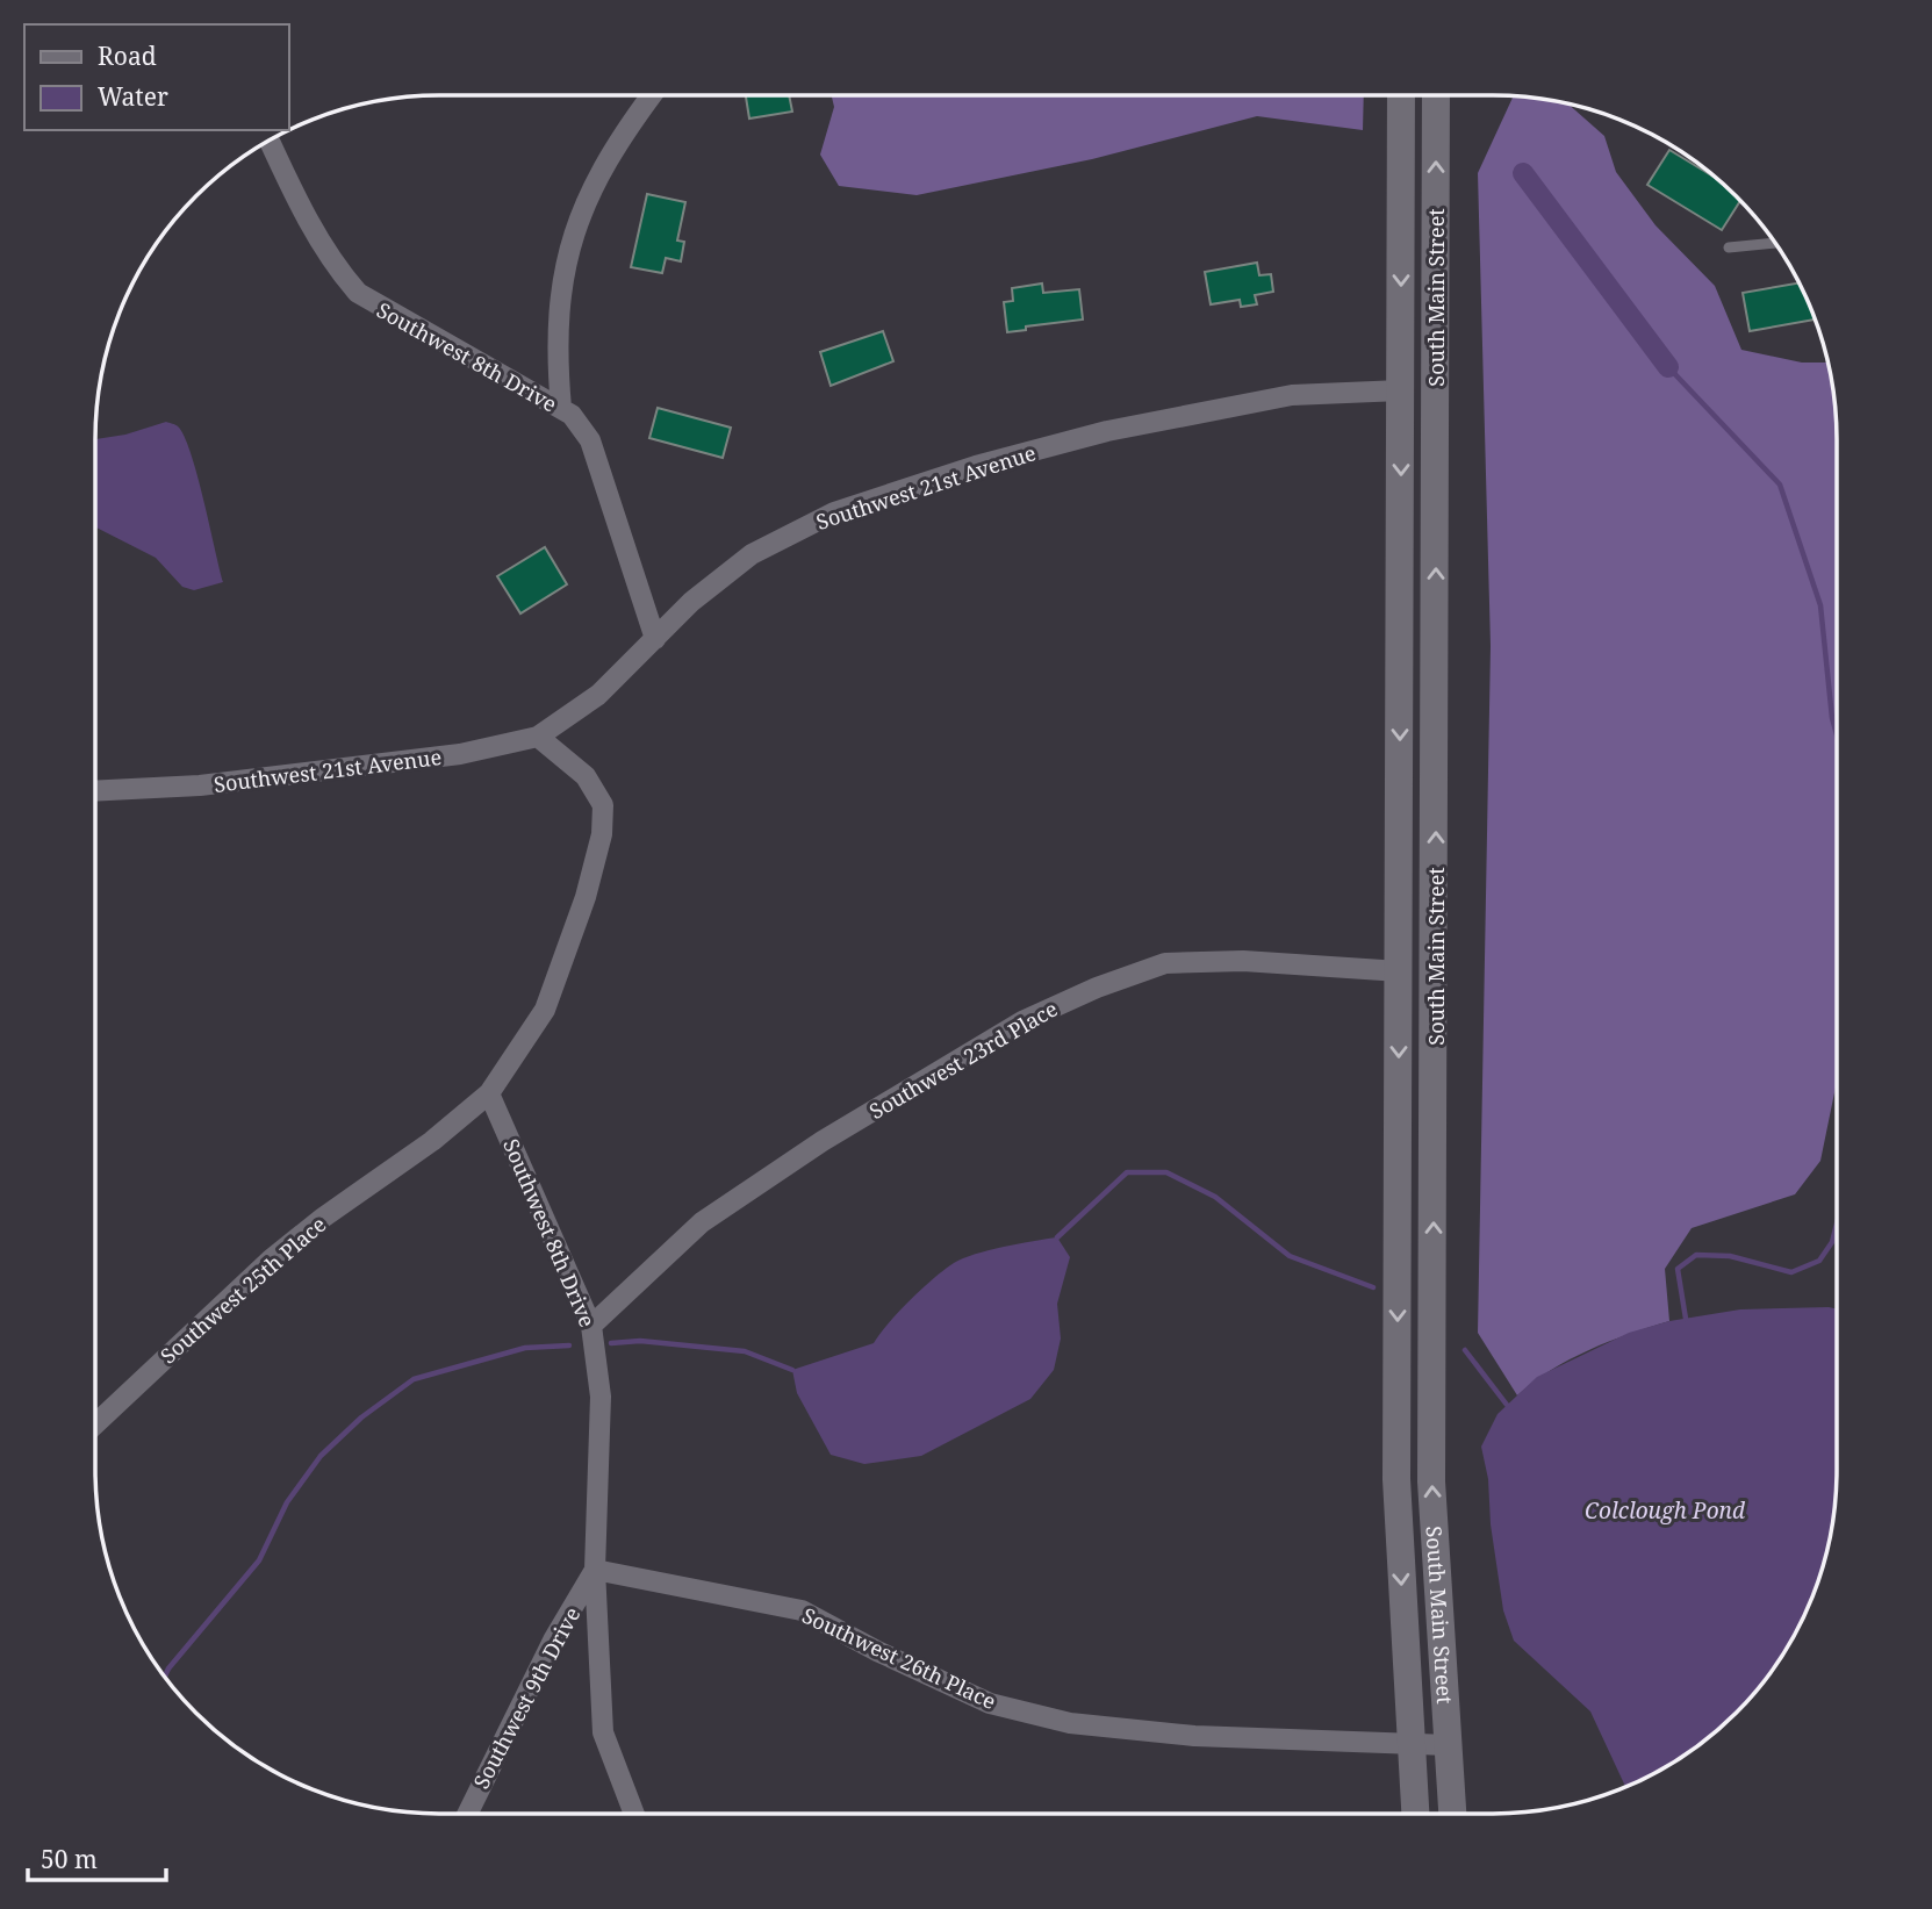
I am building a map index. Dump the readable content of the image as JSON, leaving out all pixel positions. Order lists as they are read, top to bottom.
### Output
{
  "streets": {
    "main road": ["South Main Street"],
    "street": [
      "Southwest 8th Drive",
      "Southwest 21st Avenue",
      "Southwest 23rd Place",
      "Southwest 25th Place",
      "Southwest 26th Place",
      "Southwest 9th Drive"
    ]
  },
  "crossings": [
    ["South Main Street", "Southwest 21st Avenue"],
    ["South Main Street", "Southwest 23rd Place"],
    ["South Main Street", "Southwest 26th Place"],
    ["Southwest 8th Drive", "Southwest 21st Avenue"],
    ["Southwest 8th Drive", "Southwest 23rd Place"],
    ["Southwest 8th Drive", "Southwest 25th Place"],
    ["Southwest 8th Drive", "Southwest 26th Place"],
    ["Southwest 8th Drive", "Southwest 9th Drive"],
    ["Southwest 26th Place", "Southwest 9th Drive"]
  ],
  "water": ["Colclough Pond"],
  "legend": ["Road", "Water"],
  "scale_bar": "50 m"
}
